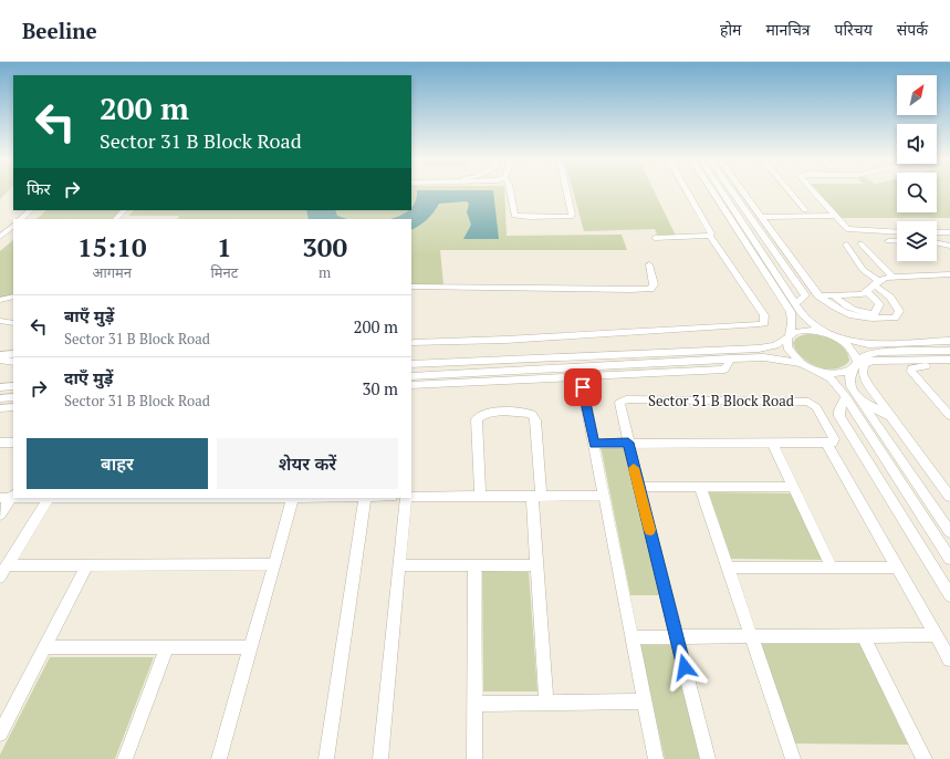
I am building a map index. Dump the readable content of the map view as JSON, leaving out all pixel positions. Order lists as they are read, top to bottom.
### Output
{
  "streets": {
    "street": ["Sector 31 B Block Road"]
  },
  "north": "top right",
  "page": {
    "header": "Beeline",
    "nav": [
      "होम",
      "मानचित्र",
      "परिचय",
      "संपर्क"
    ],
    "turn": ["200 m", "Sector 31 B Block Road"],
    "then": "फिर",
    "eta": [
      "15:10",
      "आगमन",
      "1",
      "मिनट",
      "300",
      "m"
    ],
    "list": [
      {
        "name": "बाएँ मुड़ें",
        "note": "Sector 31 B Block Road",
        "value": "200 m"
      },
      {
        "name": "दाएँ मुड़ें",
        "note": "Sector 31 B Block Road",
        "value": "30 m"
      }
    ],
    "buttons": ["बाहर", "शेयर करें"]
  }
}
